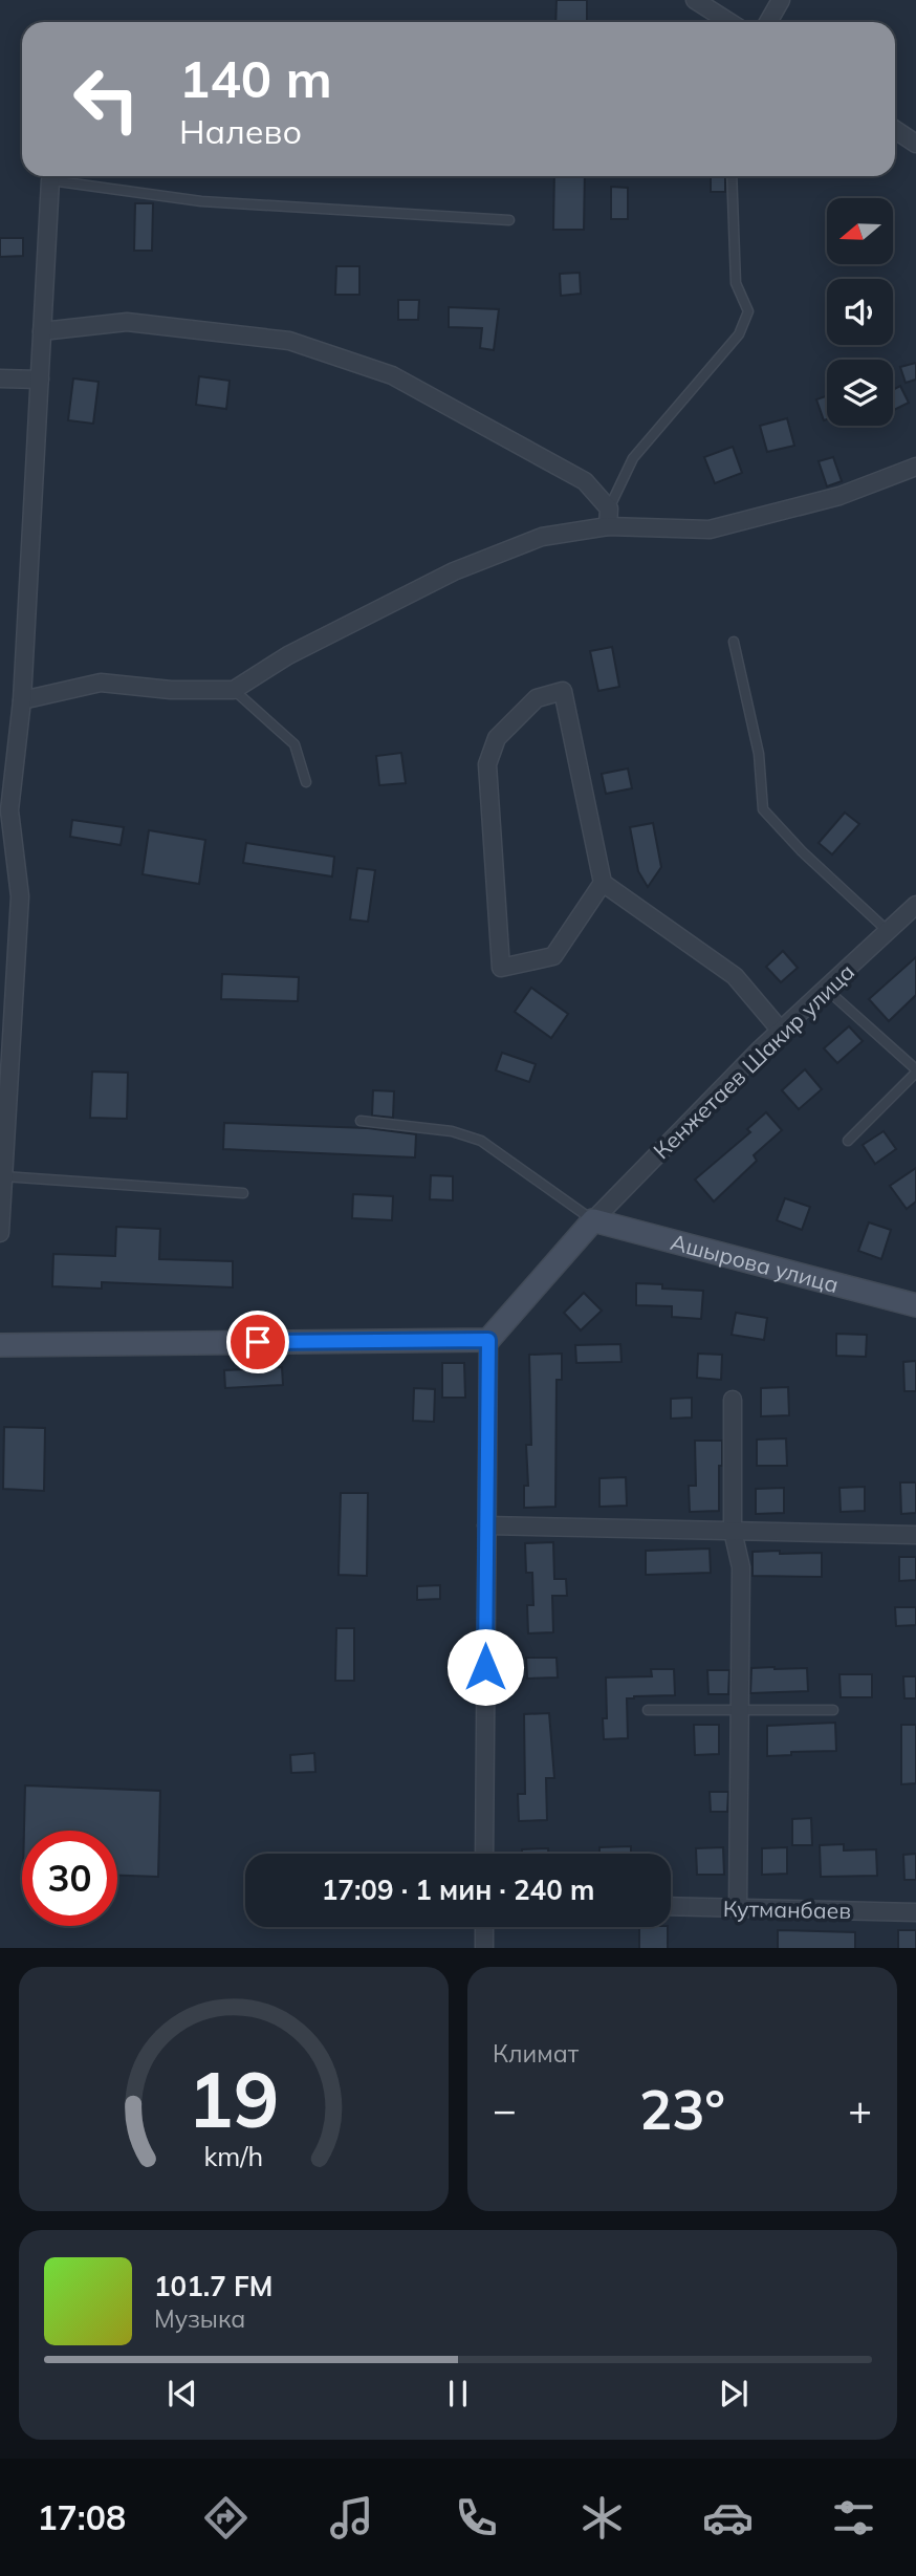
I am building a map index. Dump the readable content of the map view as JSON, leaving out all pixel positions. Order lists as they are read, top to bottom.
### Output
{
  "streets": {
    "street": ["Кенжетаев Шакир улица", "Ашырова улица", "Кутманбаев"]
  },
  "crossings": [
    ["Кенжетаев Шакир улица", "Ашырова улица"]
  ],
  "north": "left",
  "page": {
    "turn": ["140 m", "Налево"],
    "limit": "30",
    "trip": "17:09 · 1 мин · 240 m",
    "tile": "Климат",
    "heat": ["−", "23°", "+"],
    "song": ["101.7 FM", "Музыка"],
    "tabs": "17:08",
    "gauge": ["19", "km/h"]
  }
}
